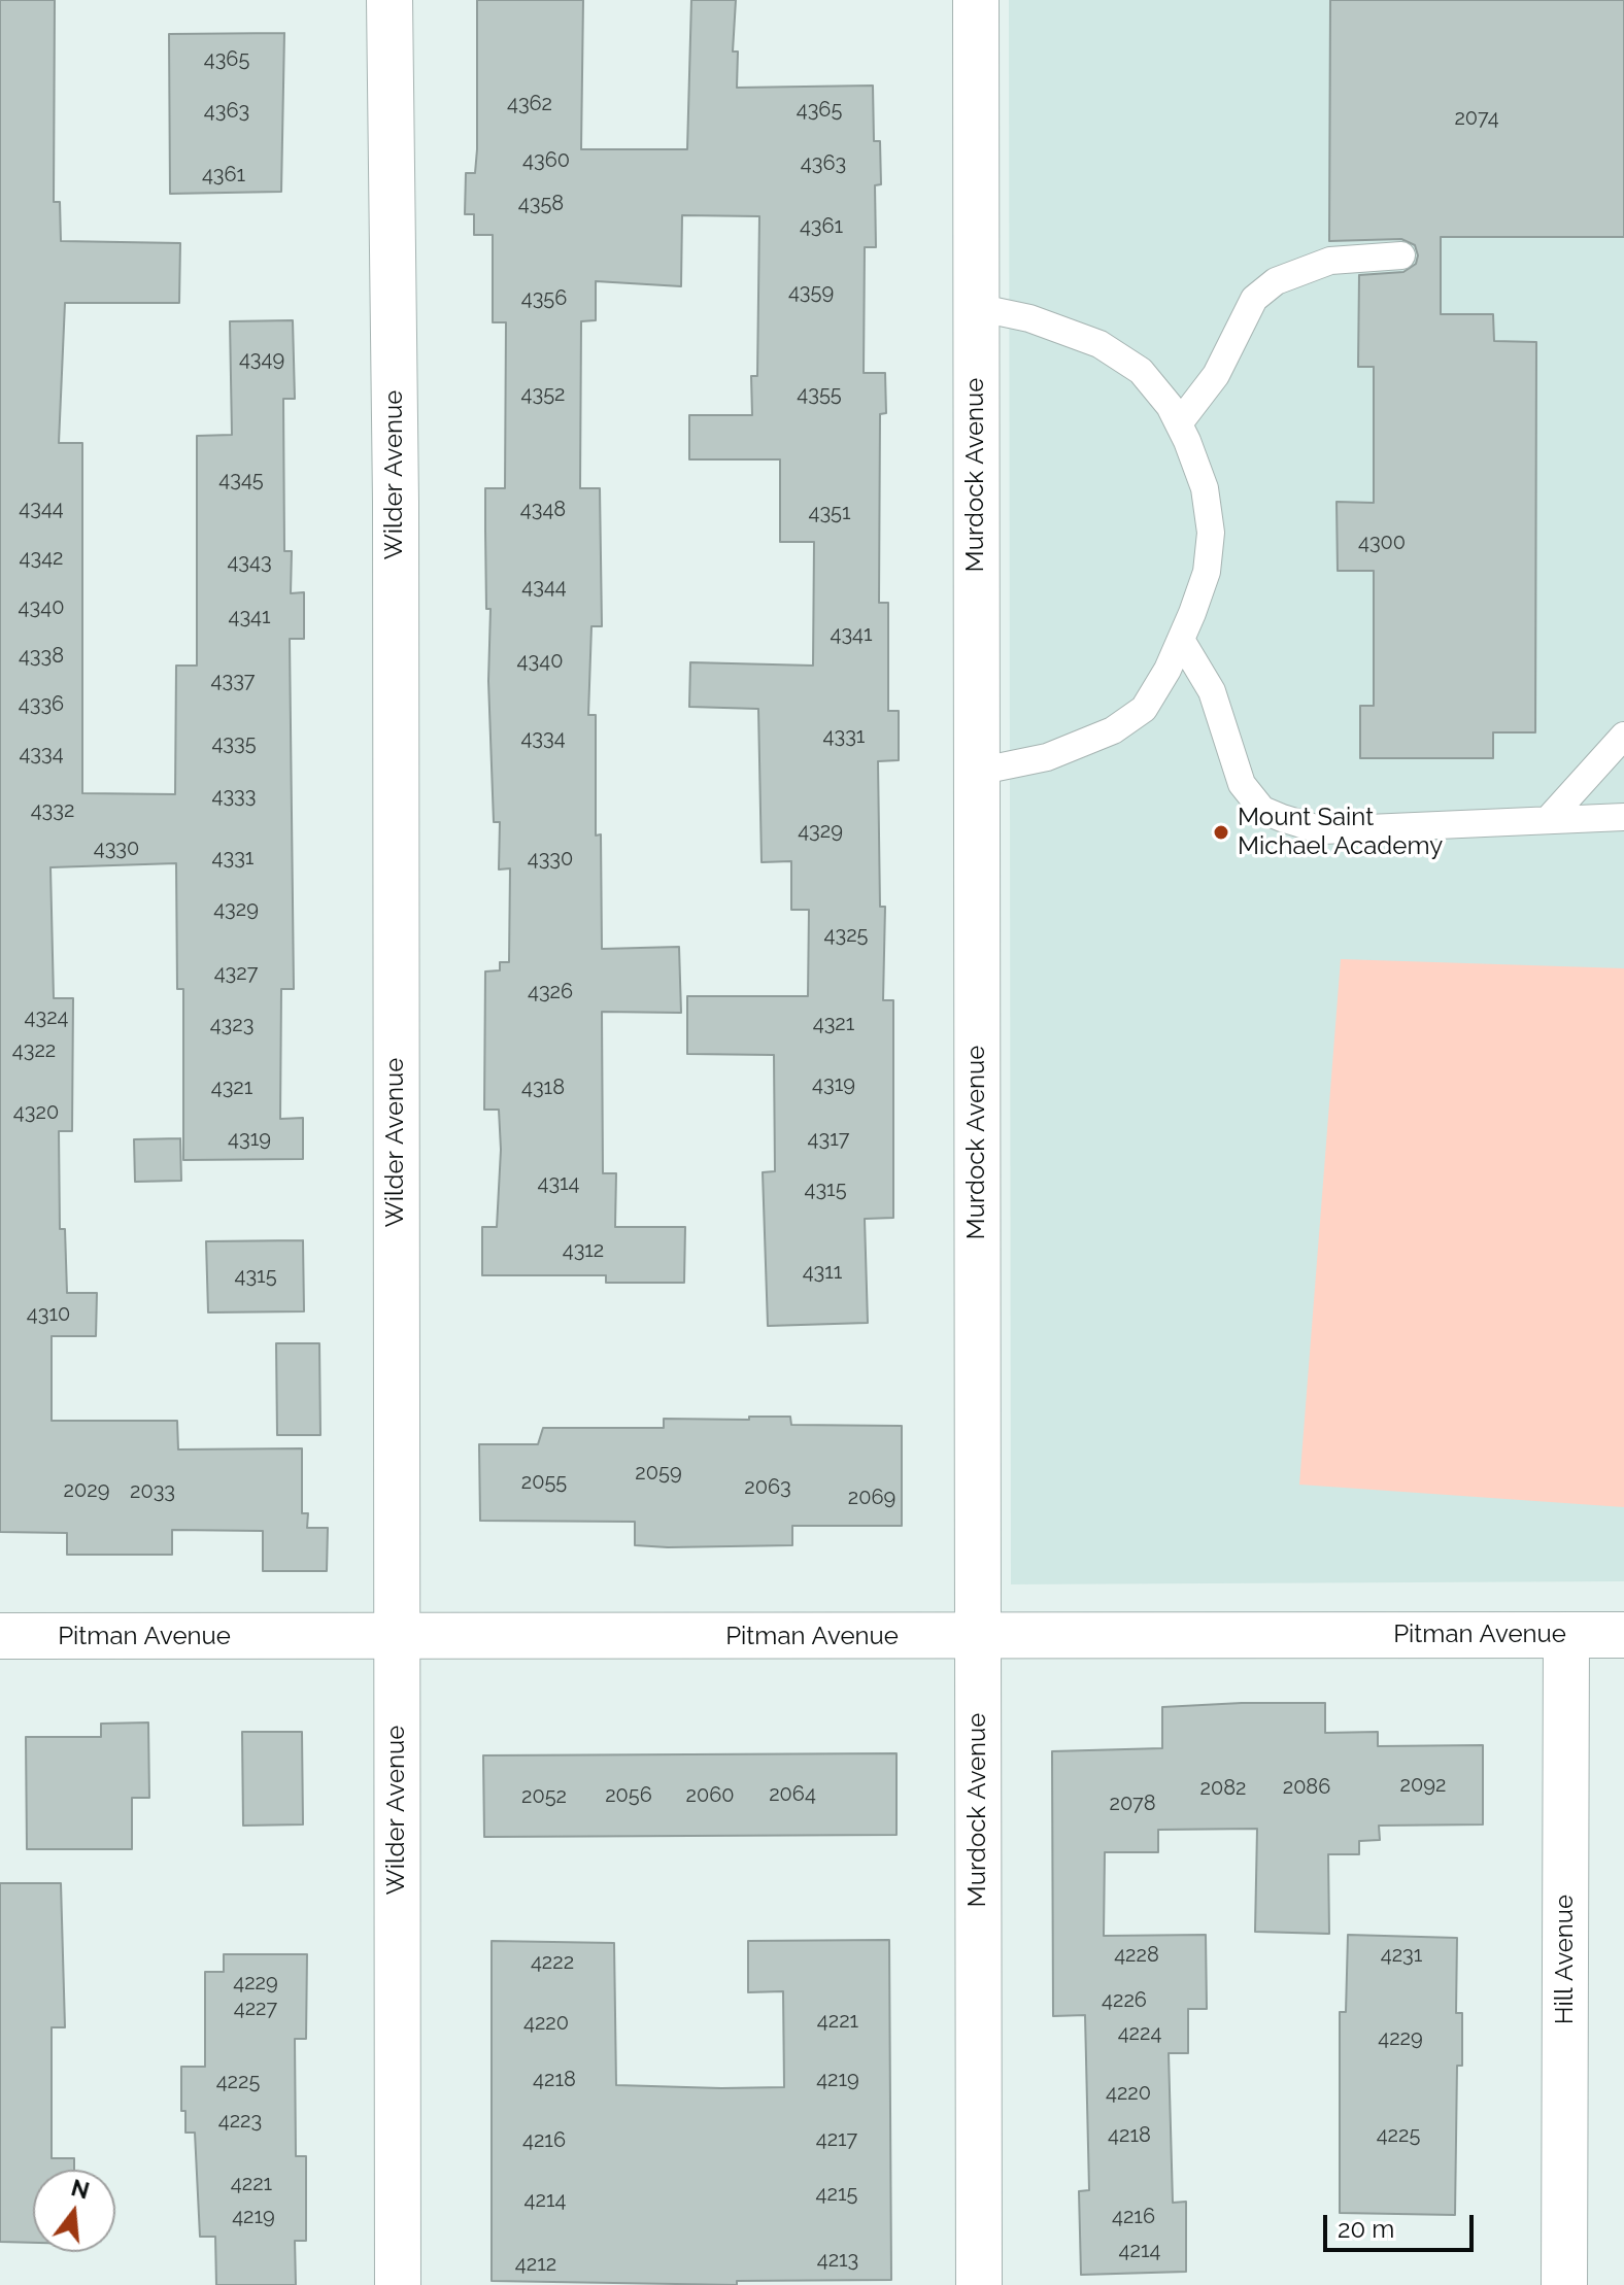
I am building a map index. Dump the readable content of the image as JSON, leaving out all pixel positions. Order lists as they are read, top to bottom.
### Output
{
  "streets": {
    "street": [
      "Wilder Avenue",
      "Murdock Avenue",
      "Pitman Avenue",
      "Hill Avenue"
    ]
  },
  "crossings": [
    ["Wilder Avenue", "Pitman Avenue"],
    ["Murdock Avenue", "Pitman Avenue"],
    ["Pitman Avenue", "Hill Avenue"]
  ],
  "places": ["Mount Saint Michael Academy"],
  "house_numbers": [
    "4365",
    "4362",
    "4365",
    "4363",
    "2074",
    "4360",
    "4363",
    "4361",
    "4358",
    "4361",
    "4359",
    "4356",
    "4349",
    "4352",
    "4355",
    "4345",
    "4344",
    "4348",
    "4351",
    "4300",
    "4342",
    "4343",
    "4344",
    "4340",
    "4341",
    "4341",
    "4338",
    "4340",
    "4337",
    "4336",
    "4331",
    "4334",
    "4335",
    "4334",
    "4333",
    "4332",
    "4329",
    "4330",
    "4331",
    "4330",
    "4329",
    "4325",
    "4327",
    "4326",
    "4324",
    "4321",
    "4323",
    "4322",
    "4319",
    "4321",
    "4318",
    "4320",
    "4319",
    "4317",
    "4314",
    "4315",
    "4312",
    "4311",
    "4315",
    "4310",
    "2059",
    "2055",
    "2063",
    "2029",
    "2033",
    "2069",
    "2092",
    "2086",
    "2082",
    "2064",
    "2056",
    "2060",
    "2052",
    "2078",
    "4228",
    "4231",
    "4222",
    "4229",
    "4226",
    "4227",
    "4221",
    "4220",
    "4224",
    "4229",
    "4218",
    "4219",
    "4225",
    "4220",
    "4223",
    "4218",
    "4225",
    "4217",
    "4216",
    "4221",
    "4215",
    "4214",
    "4219",
    "4216",
    "4214",
    "4213",
    "4212"
  ],
  "scale_bar": "20 m",
  "north": "top"
}
